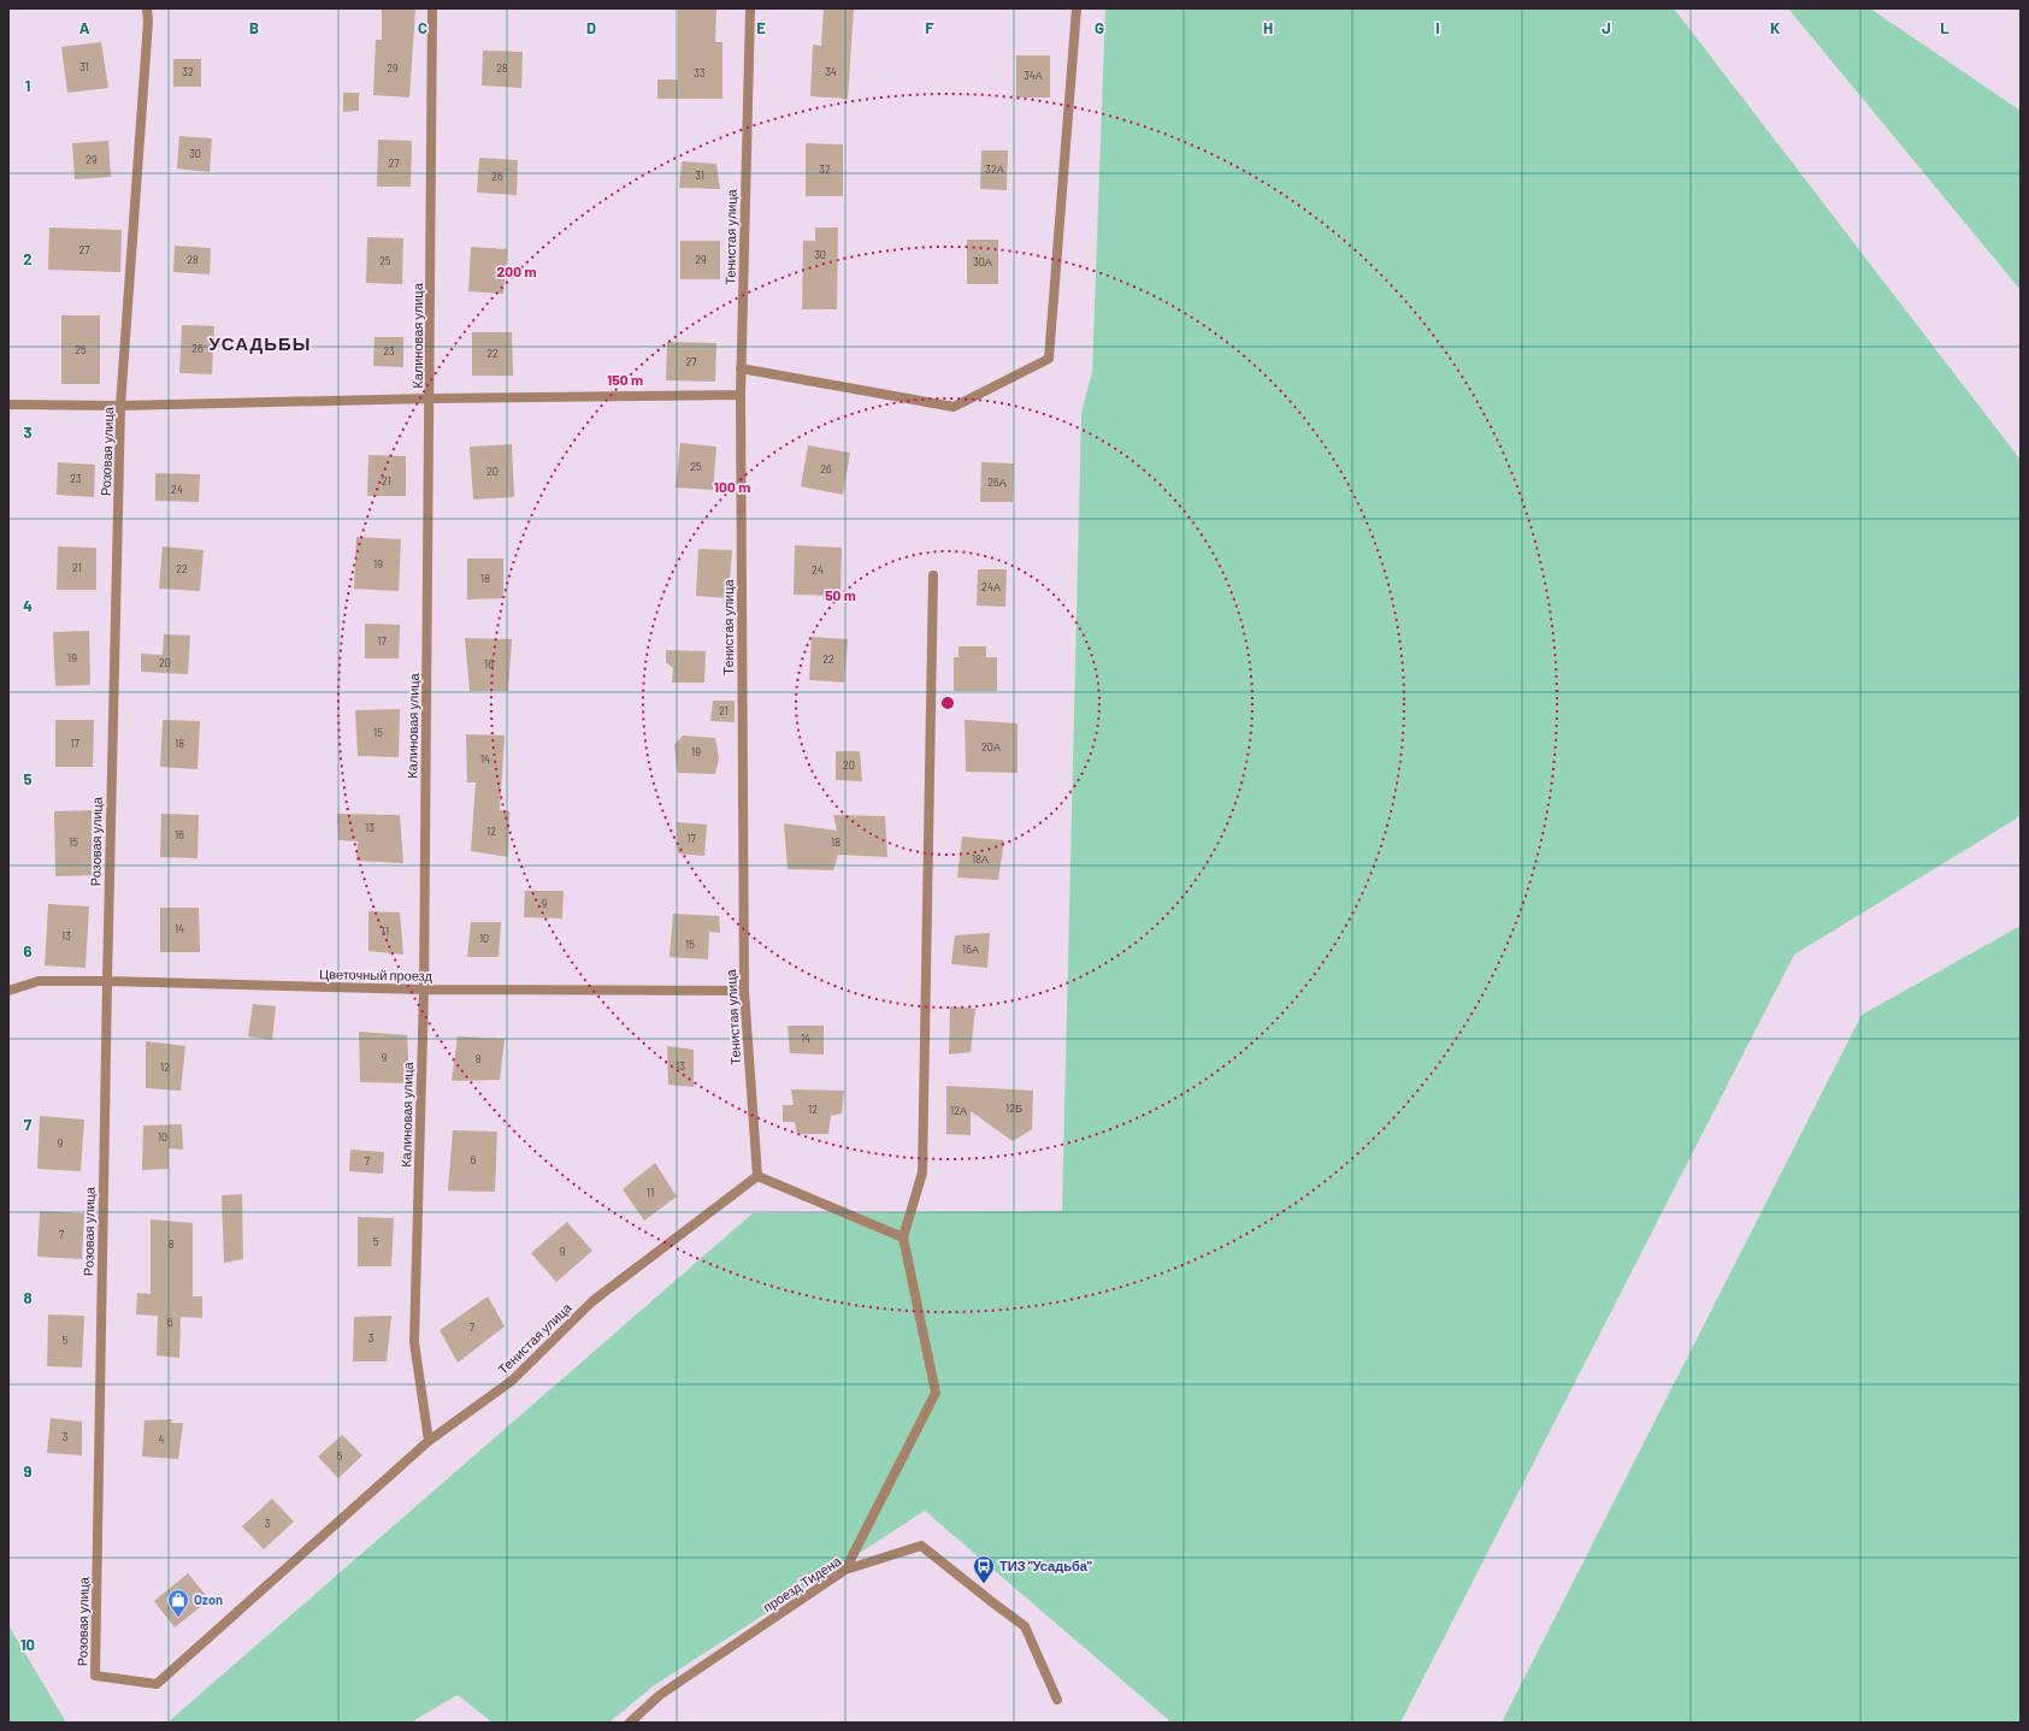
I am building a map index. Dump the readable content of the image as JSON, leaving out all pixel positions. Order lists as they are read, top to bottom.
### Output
{
  "streets": {
    "street": [
      "Тенистая улица",
      "Калиновая улица",
      "Розовая улица",
      "Цветочный проезд",
      "проезд Тидена"
    ]
  },
  "crossings": [
    ["Тенистая улица", "Калиновая улица"],
    ["Тенистая улица", "Розовая улица"],
    ["Тенистая улица", "Цветочный проезд"],
    ["Калиновая улица", "Цветочный проезд"],
    ["Розовая улица", "Цветочный проезд"]
  ],
  "districts": ["УСАДЬБЫ"],
  "places": {
    "bus stop": ["ТИЗ \"Усадьба\""],
    "shop": ["Ozon"]
  },
  "house_numbers": [
    "31",
    "29",
    "28",
    "32",
    "34",
    "33",
    "34А",
    "30",
    "29",
    "27",
    "32",
    "32А",
    "31",
    "26",
    "27",
    "30",
    "28",
    "29",
    "25",
    "30А",
    "26",
    "25",
    "23",
    "22",
    "27",
    "25",
    "26",
    "20",
    "23",
    "21",
    "26А",
    "24",
    "19",
    "21",
    "22",
    "24",
    "18",
    "24А",
    "17",
    "19",
    "22",
    "20",
    "16",
    "21",
    "15",
    "17",
    "18",
    "20А",
    "19",
    "14",
    "20",
    "13",
    "12",
    "16",
    "17",
    "15",
    "18",
    "18А",
    "9",
    "14",
    "11",
    "13",
    "10",
    "15",
    "16А",
    "14",
    "9",
    "8",
    "13",
    "12",
    "12Б",
    "12",
    "12А",
    "10",
    "9",
    "6",
    "7",
    "11",
    "7",
    "5",
    "8",
    "9",
    "6",
    "7",
    "3",
    "5",
    "3",
    "4",
    "5",
    "3"
  ],
  "grid": {
    "columns": [
      "A",
      "B",
      "C",
      "D",
      "E",
      "F",
      "G",
      "H",
      "I",
      "J",
      "K",
      "L"
    ],
    "rows": [
      "1",
      "2",
      "3",
      "4",
      "5",
      "6",
      "7",
      "8",
      "9",
      "10"
    ]
  },
  "rings": [
    "200 m",
    "150 m",
    "100 m",
    "50 m"
  ]
}
